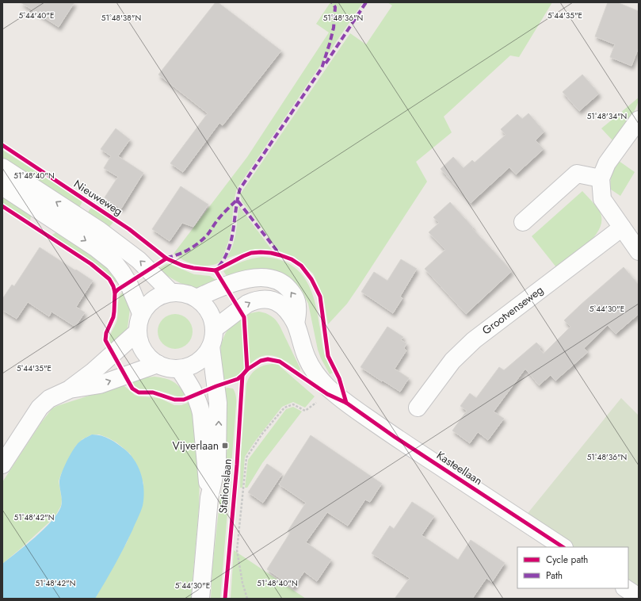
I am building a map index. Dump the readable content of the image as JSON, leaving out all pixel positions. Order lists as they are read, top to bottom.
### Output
{
  "streets": {
    "street": ["Grootvenseweg", "Kasteellaan", "Stationslaan"],
    "cycle path": ["Nieuweweg"]
  },
  "crossings": [
    ["Kasteellaan", "Stationslaan"]
  ],
  "places": {
    "transit": ["Vijverlaan"]
  },
  "legend": ["Cycle path", "Path"],
  "coordinates": [
    "5°44'40\"E",
    "5°44'35\"E",
    "51°48'36\"N",
    "51°48'38\"N",
    "51°48'34\"N",
    "51°48'40\"N",
    "5°44'30\"E",
    "51°48'42\"N"
  ]
}
